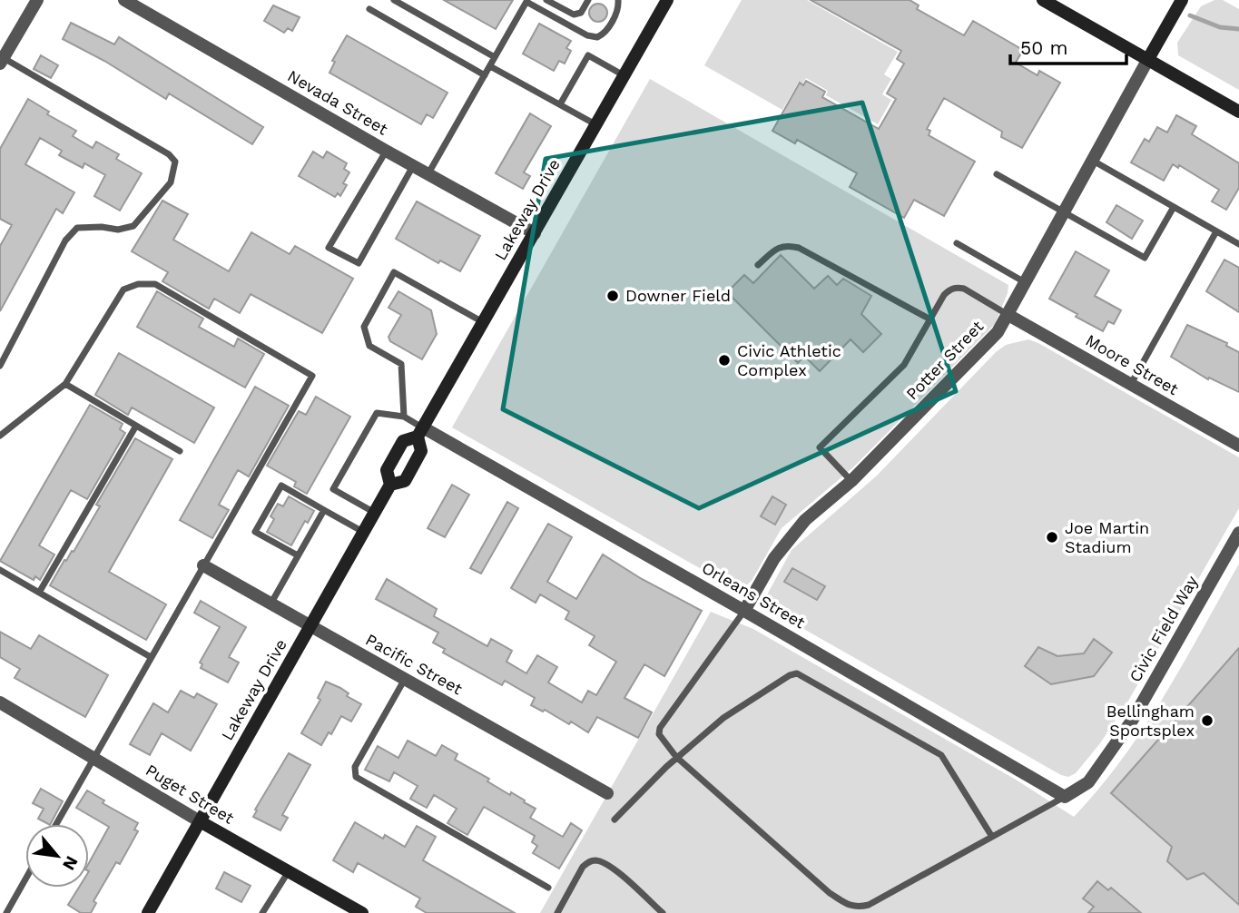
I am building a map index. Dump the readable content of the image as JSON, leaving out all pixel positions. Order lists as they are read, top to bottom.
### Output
{
  "streets": {
    "main road": ["Lakeway Drive", "Potter Street", "Puget Street"],
    "street": [
      "Nevada Street",
      "Moore Street",
      "Orleans Street",
      "Civic Field Way",
      "Pacific Street"
    ]
  },
  "crossings": [
    ["Nevada Street", "Lakeway Drive"],
    ["Lakeway Drive", "Orleans Street"],
    ["Lakeway Drive", "Pacific Street"],
    ["Lakeway Drive", "Puget Street"],
    ["Potter Street", "Moore Street"],
    ["Potter Street", "Orleans Street"],
    ["Orleans Street", "Civic Field Way"]
  ],
  "places": [
    "Downer Field",
    "Civic Athletic Complex",
    "Joe Martin Stadium",
    "Bellingham Sportsplex"
  ],
  "scale_bar": "50 m",
  "north": "bottom right"
}
